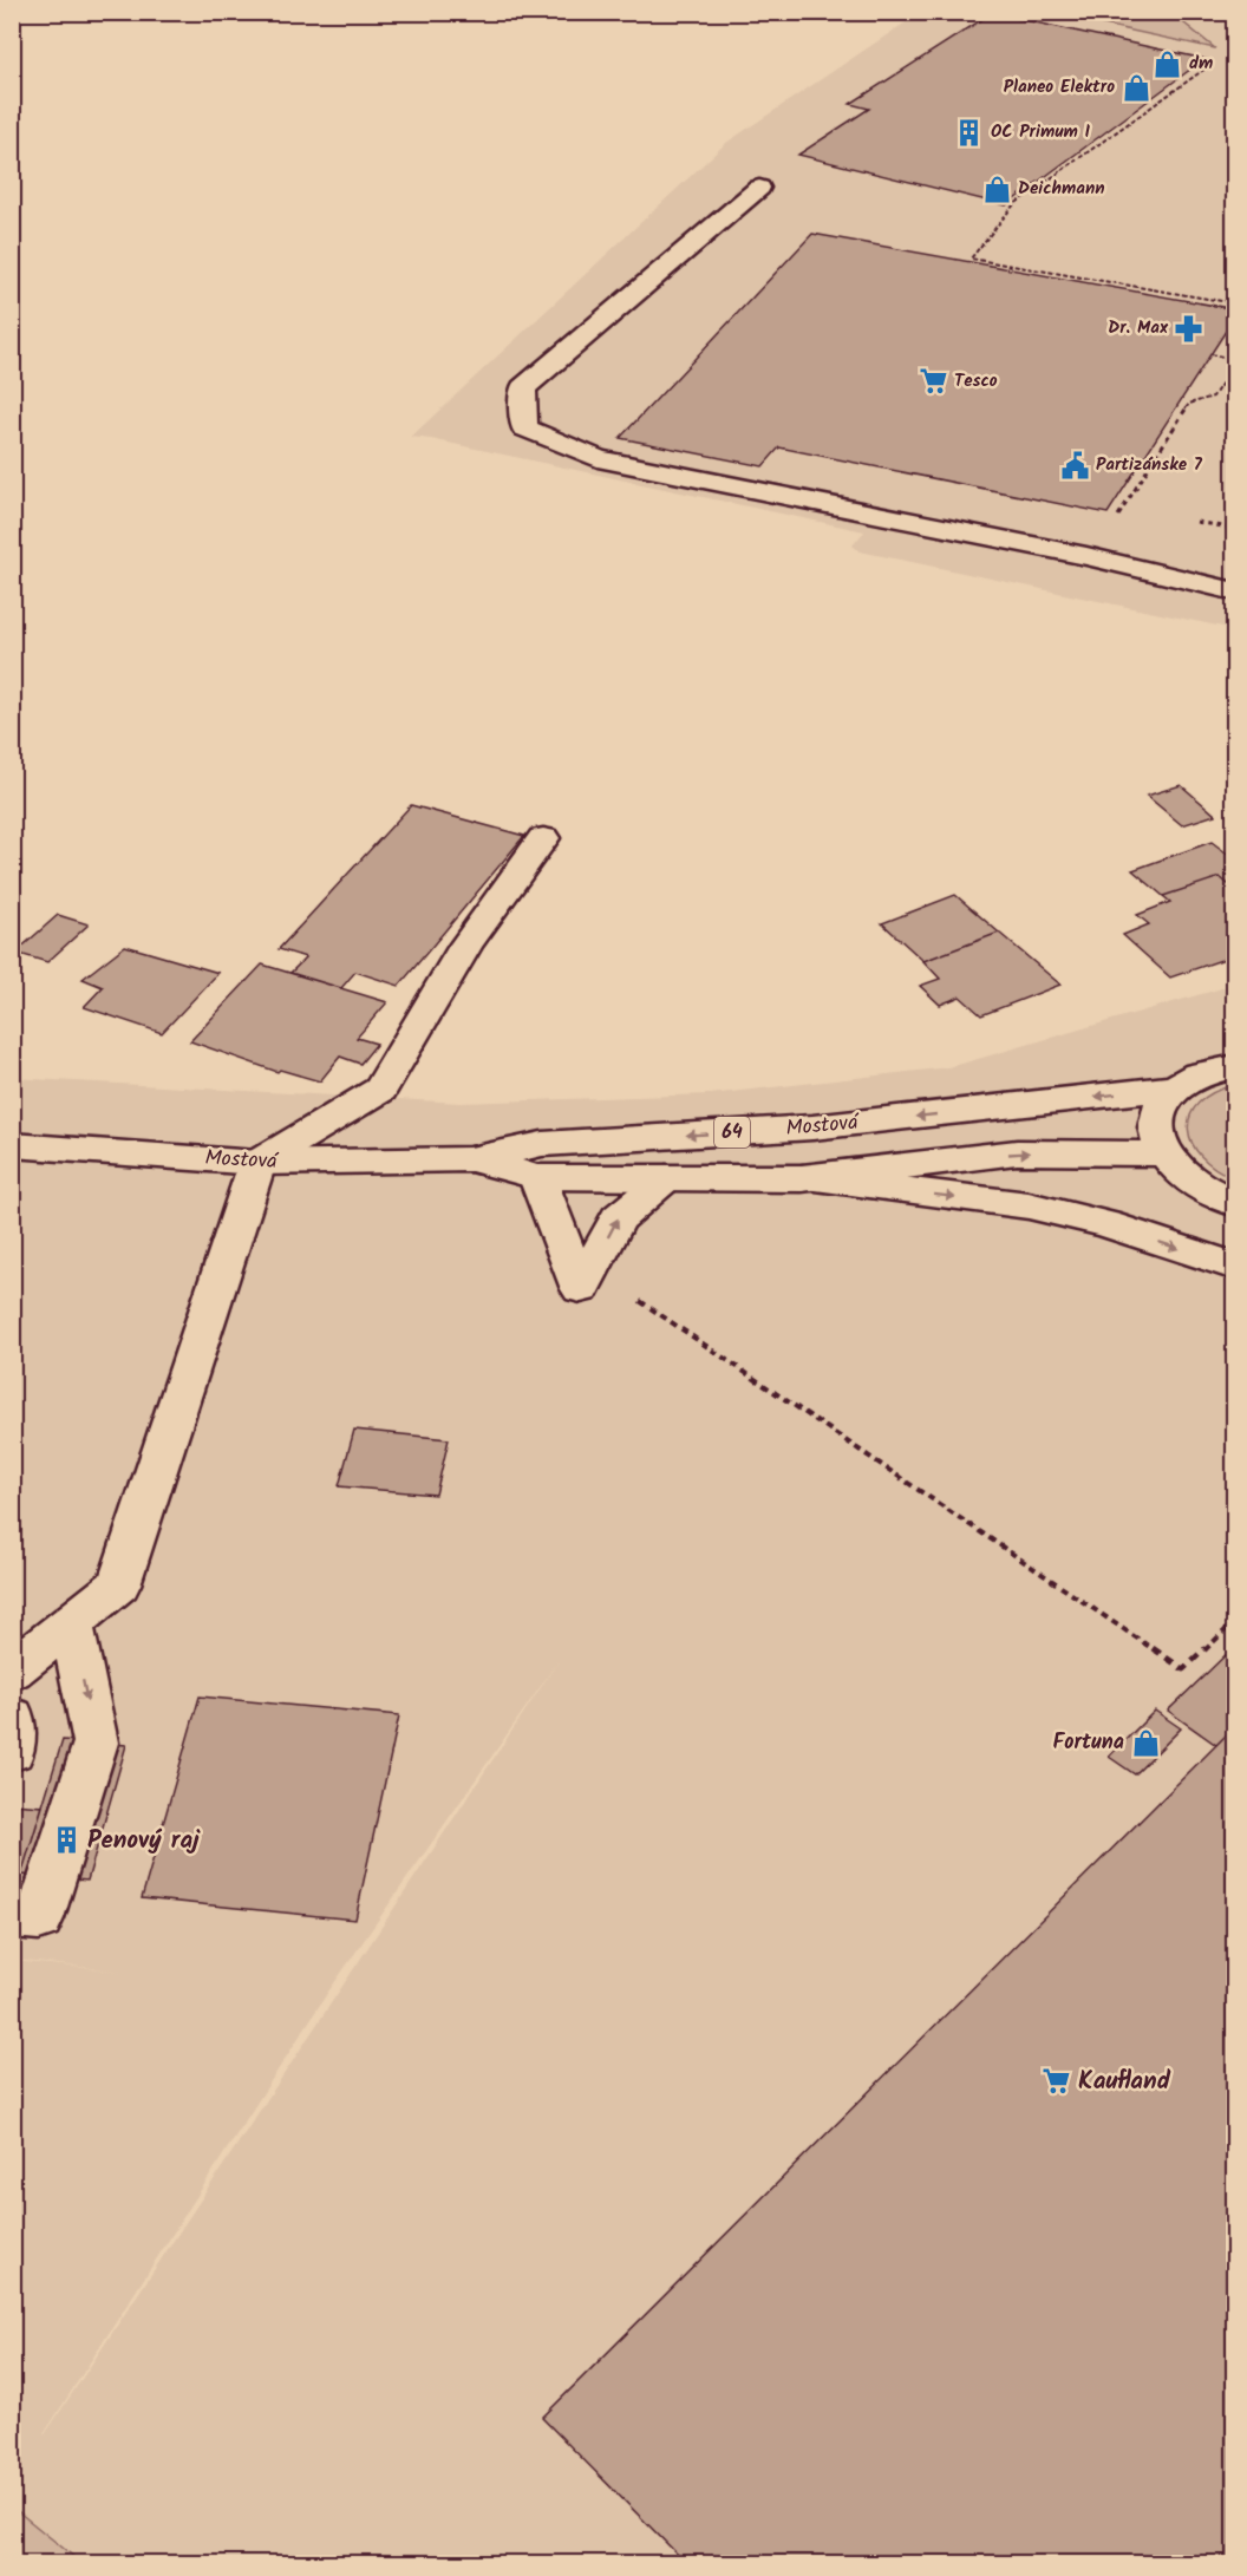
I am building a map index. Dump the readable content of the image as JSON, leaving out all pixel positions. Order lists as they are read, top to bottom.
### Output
{
  "streets": {
    "main road": ["Mostová", "64"]
  },
  "crossings": [
    ["Mostová", "64"]
  ],
  "places": {
    "shop": [
      "dm",
      "Planeo Elektro",
      "Deichmann",
      "Fortuna"
    ],
    "building": ["OC Primum I", "Penový raj"],
    "pharmacy": ["Dr. Max"],
    "supermarket": ["Tesco", "Kaufland"],
    "public building": ["Partizánske 7"]
  }
}
